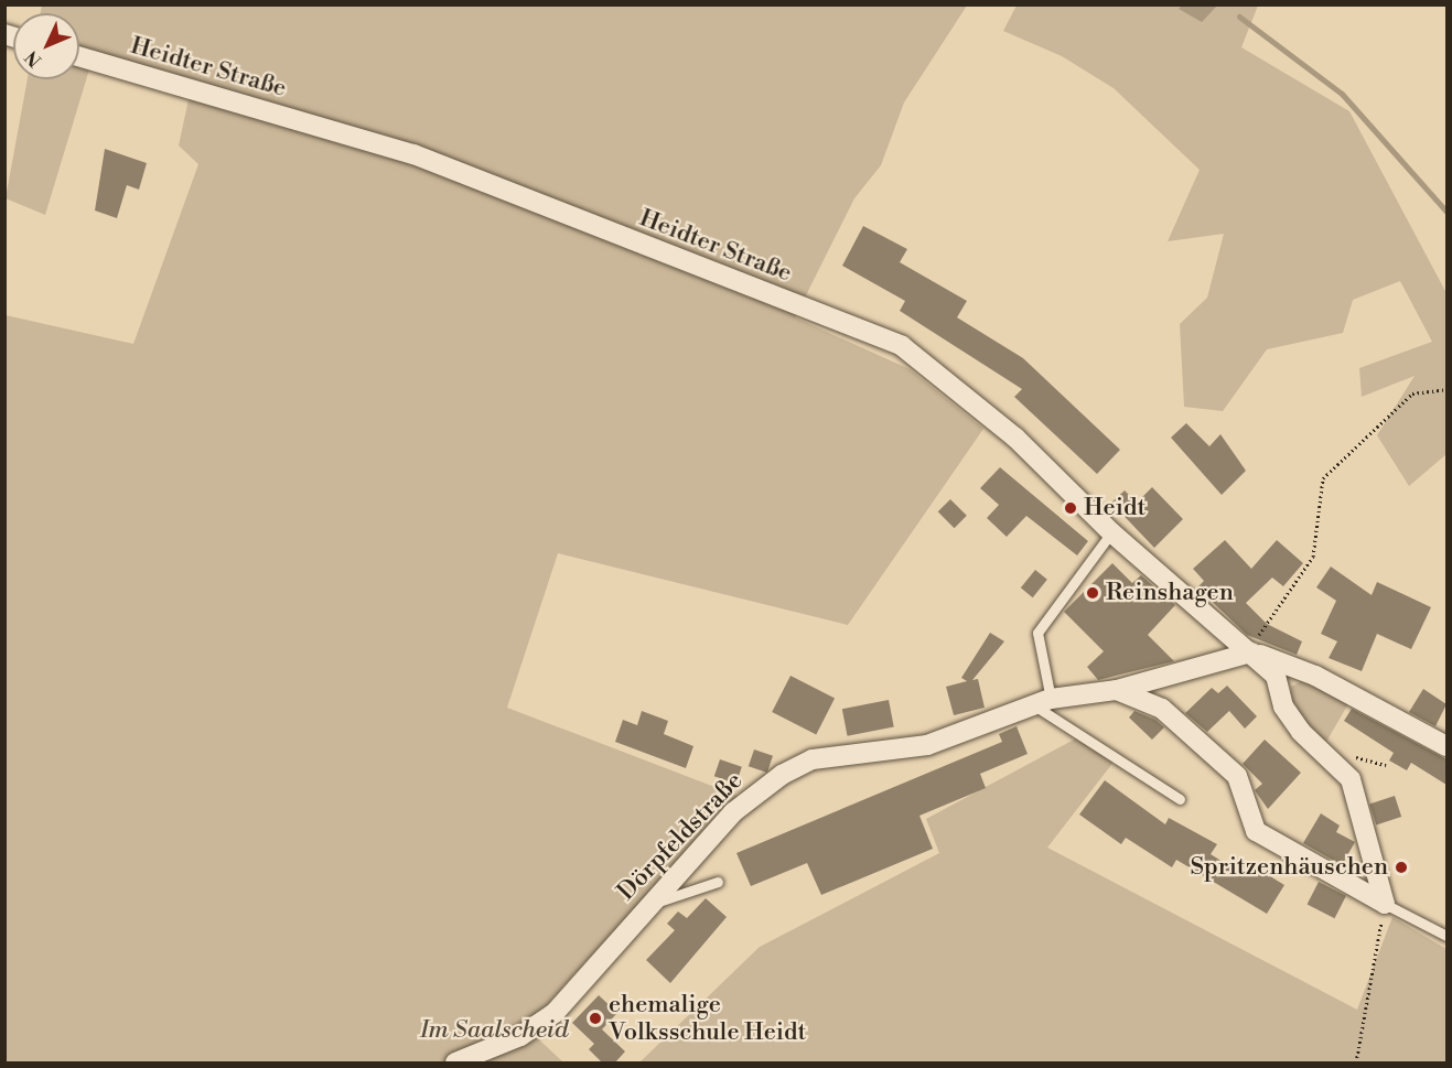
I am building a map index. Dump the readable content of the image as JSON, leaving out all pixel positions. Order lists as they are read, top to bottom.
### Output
{
  "streets": {
    "street": ["Heidter Straße", "Dörpfeldstraße"]
  },
  "crossings": [
    ["Heidter Straße", "Dörpfeldstraße"]
  ],
  "parks": ["Im Saalscheid"],
  "places": [
    "Heidt",
    "Reinshagen",
    "Spritzenhäuschen",
    "ehemalige Volksschule Heidt"
  ],
  "north": "bottom left"
}
